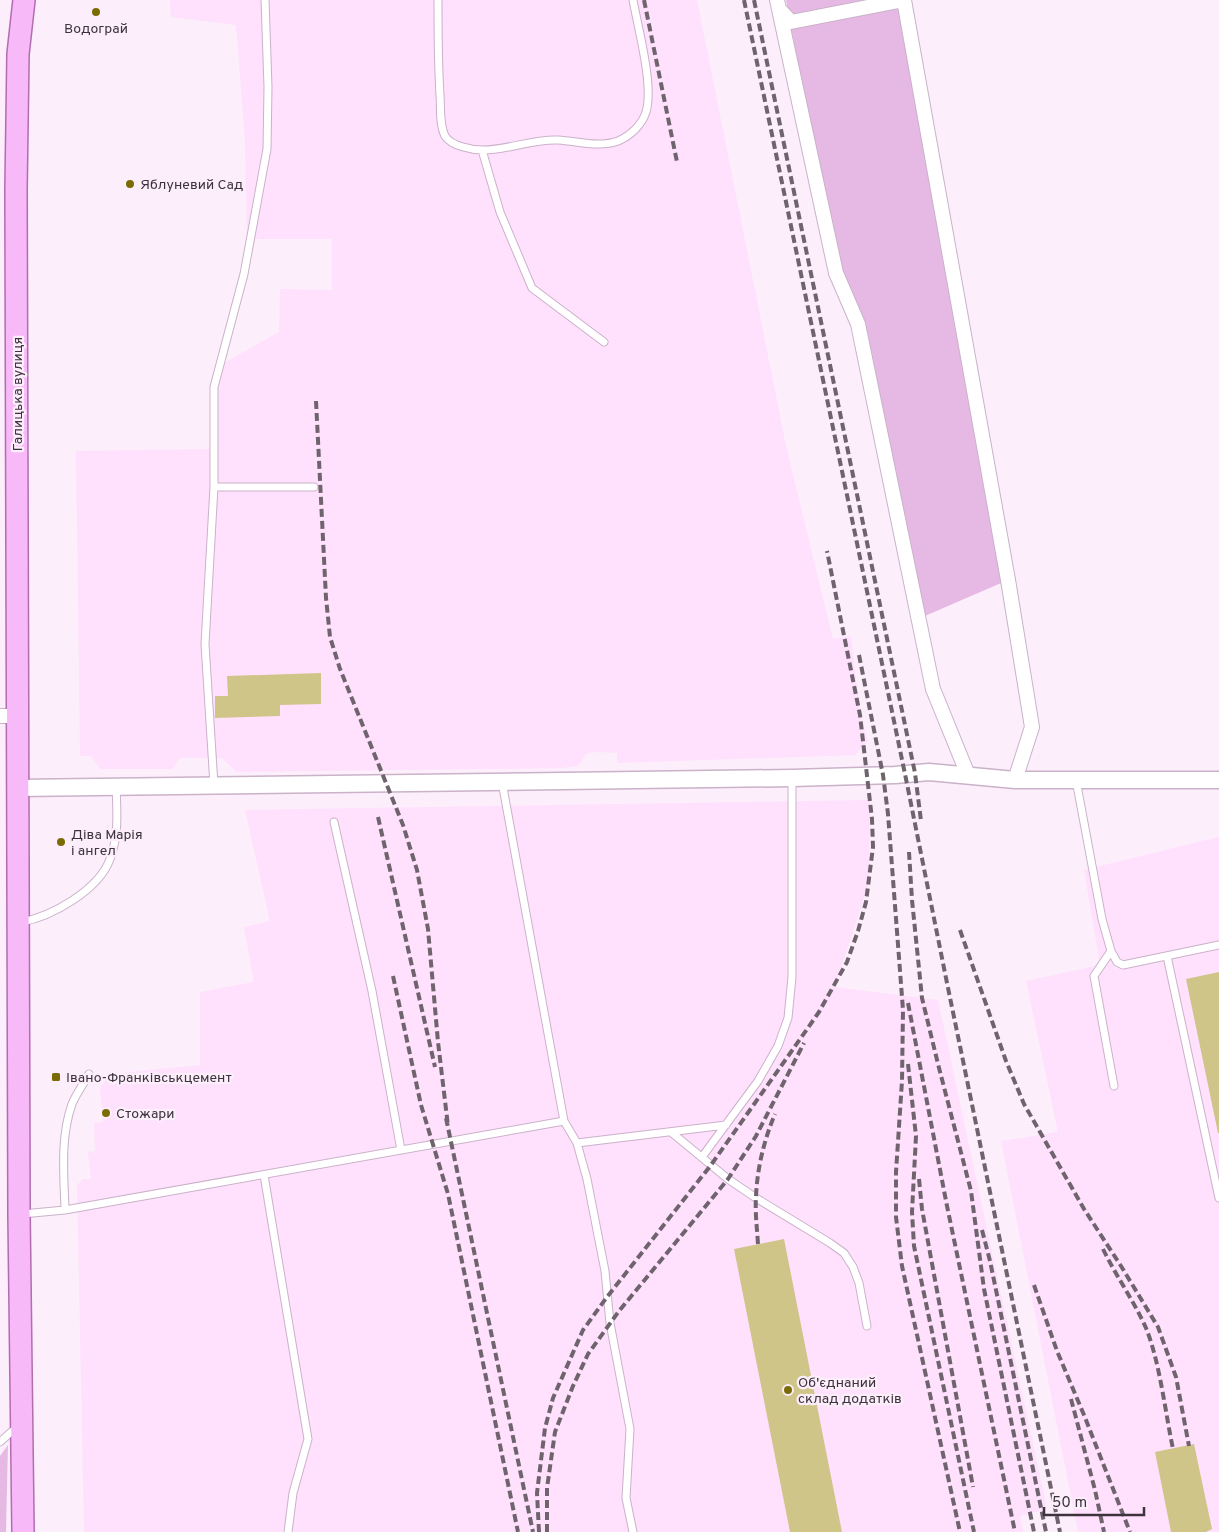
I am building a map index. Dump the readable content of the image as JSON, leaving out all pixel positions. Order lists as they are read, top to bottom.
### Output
{
  "streets": {
    "main road": ["Галицька вулиця"]
  },
  "places": {
    "other": [
      "Водограй",
      "Яблуневий Сад",
      "Діва Марія і ангел",
      "Стожари",
      "Об'єднаний склад додатків"
    ],
    "transit": ["Івано-Франківськцемент"]
  },
  "scale_bar": "50 m"
}
